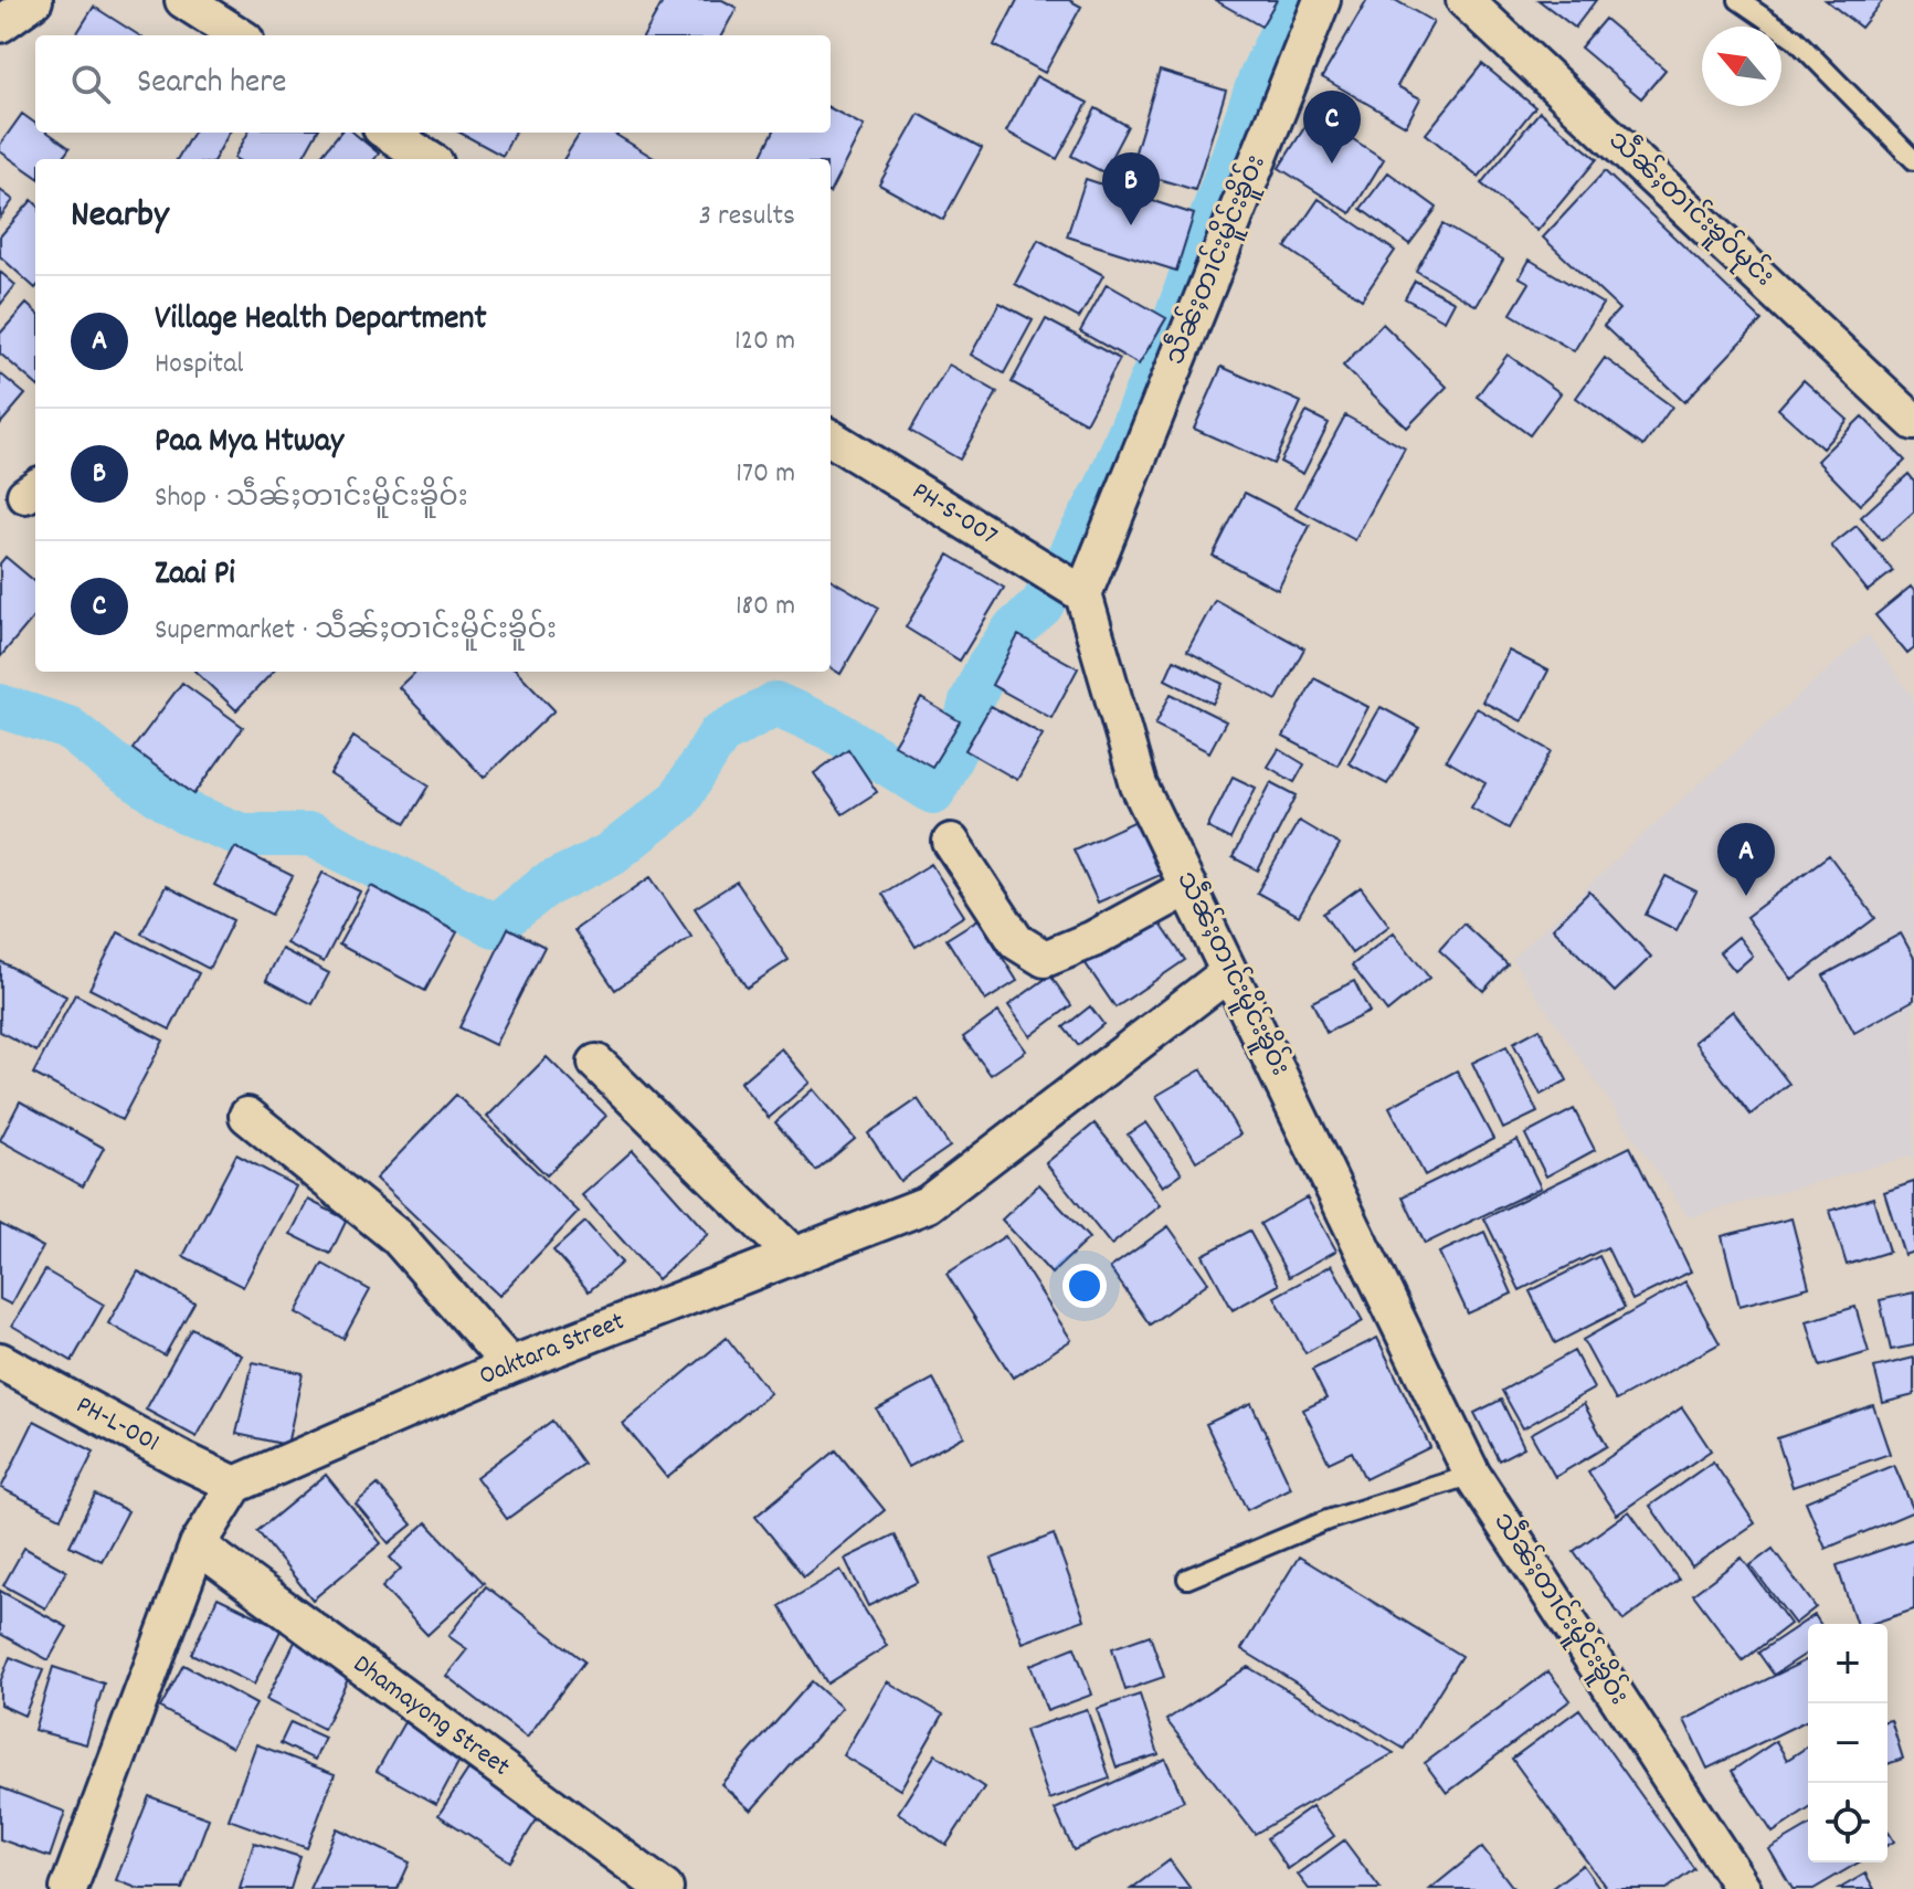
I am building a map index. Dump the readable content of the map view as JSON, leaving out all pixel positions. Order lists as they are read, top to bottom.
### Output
{
  "streets": {
    "street": [
      "သဵၼ်ႈတၢင်းၶူဝ်မုင်း",
      "သဵၼ်ႈတၢင်းမိူင်းၶိူဝ်း",
      "PH-S-007",
      "Oaktara Street",
      "PH-L-001",
      "Dhamayong Street"
    ]
  },
  "crossings": [
    ["သဵၼ်ႈတၢင်းမိူင်းၶိူဝ်း", "PH-S-007"],
    ["သဵၼ်ႈတၢင်းမိူင်းၶိူဝ်း", "Oaktara Street"],
    ["Oaktara Street", "PH-L-001"]
  ],
  "north": "top left",
  "page": {
    "search": "Search here",
    "pins": ["C", "B", "A"],
    "heading": ["Nearby", "3 results"],
    "list": [
      {
        "mark": "A",
        "name": "Village Health Department",
        "note": "Hospital",
        "value": "120 m"
      },
      {
        "mark": "B",
        "name": "Paa Mya Htway",
        "note": "Shop · သဵၼ်ႈတၢင်းမိူင်းၶိူဝ်း",
        "value": "170 m"
      },
      {
        "mark": "C",
        "name": "Zaai Pi",
        "note": "Supermarket · သဵၼ်ႈတၢင်းမိူင်းၶိူဝ်း",
        "value": "180 m"
      }
    ],
    "map_buttons": ["+", "−"]
  }
}
